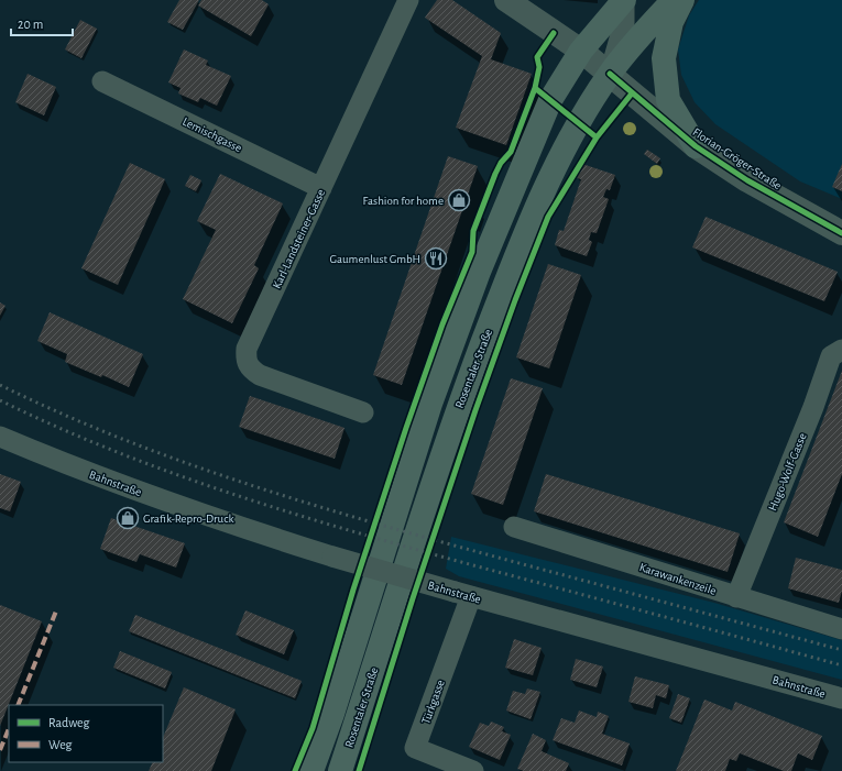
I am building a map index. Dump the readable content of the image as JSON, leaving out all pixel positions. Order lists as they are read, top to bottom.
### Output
{
  "streets": {
    "main road": ["Rosentaler Straße"],
    "street": [
      "Lemischgasse",
      "Florian-Gröger-Straße",
      "Karl-Landsteiner-Gasse",
      "Hugo-Wolf-Gasse",
      "Bahnstraße",
      "Karawankenzeile",
      "Türkgasse"
    ]
  },
  "crossings": [
    ["Lemischgasse", "Karl-Landsteiner-Gasse"],
    ["Florian-Gröger-Straße", "Rosentaler Straße"],
    ["Hugo-Wolf-Gasse", "Karawankenzeile"],
    ["Bahnstraße", "Türkgasse"]
  ],
  "places": {
    "shop": ["Fashion for home", "Grafik-Repro-Druck"],
    "restaurant": ["Gaumenlust GmbH"]
  },
  "legend": ["Radweg", "Weg"],
  "scale_bar": "20 m"
}
